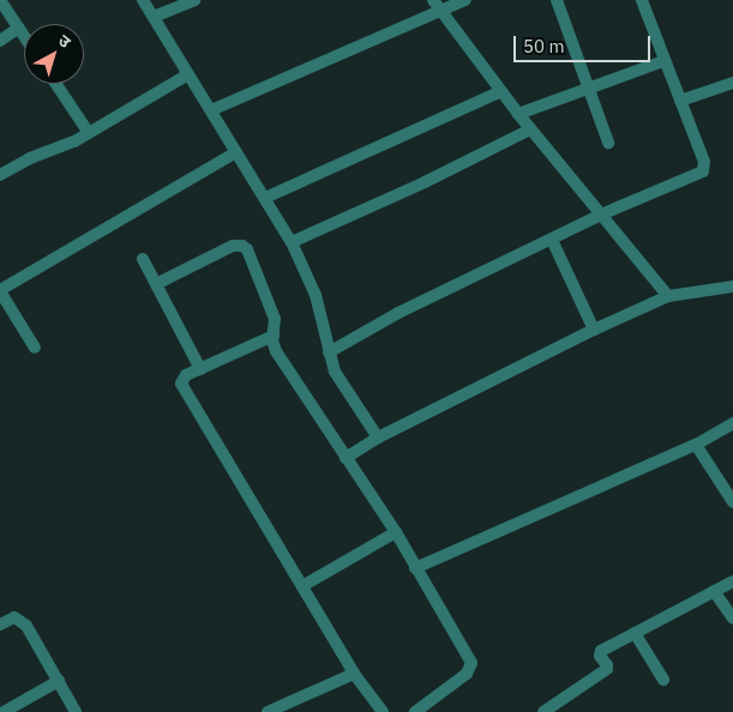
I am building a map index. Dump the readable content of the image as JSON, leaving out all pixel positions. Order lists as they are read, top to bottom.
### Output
{
  "scale_bar": "50 m",
  "north": "top right"
}
